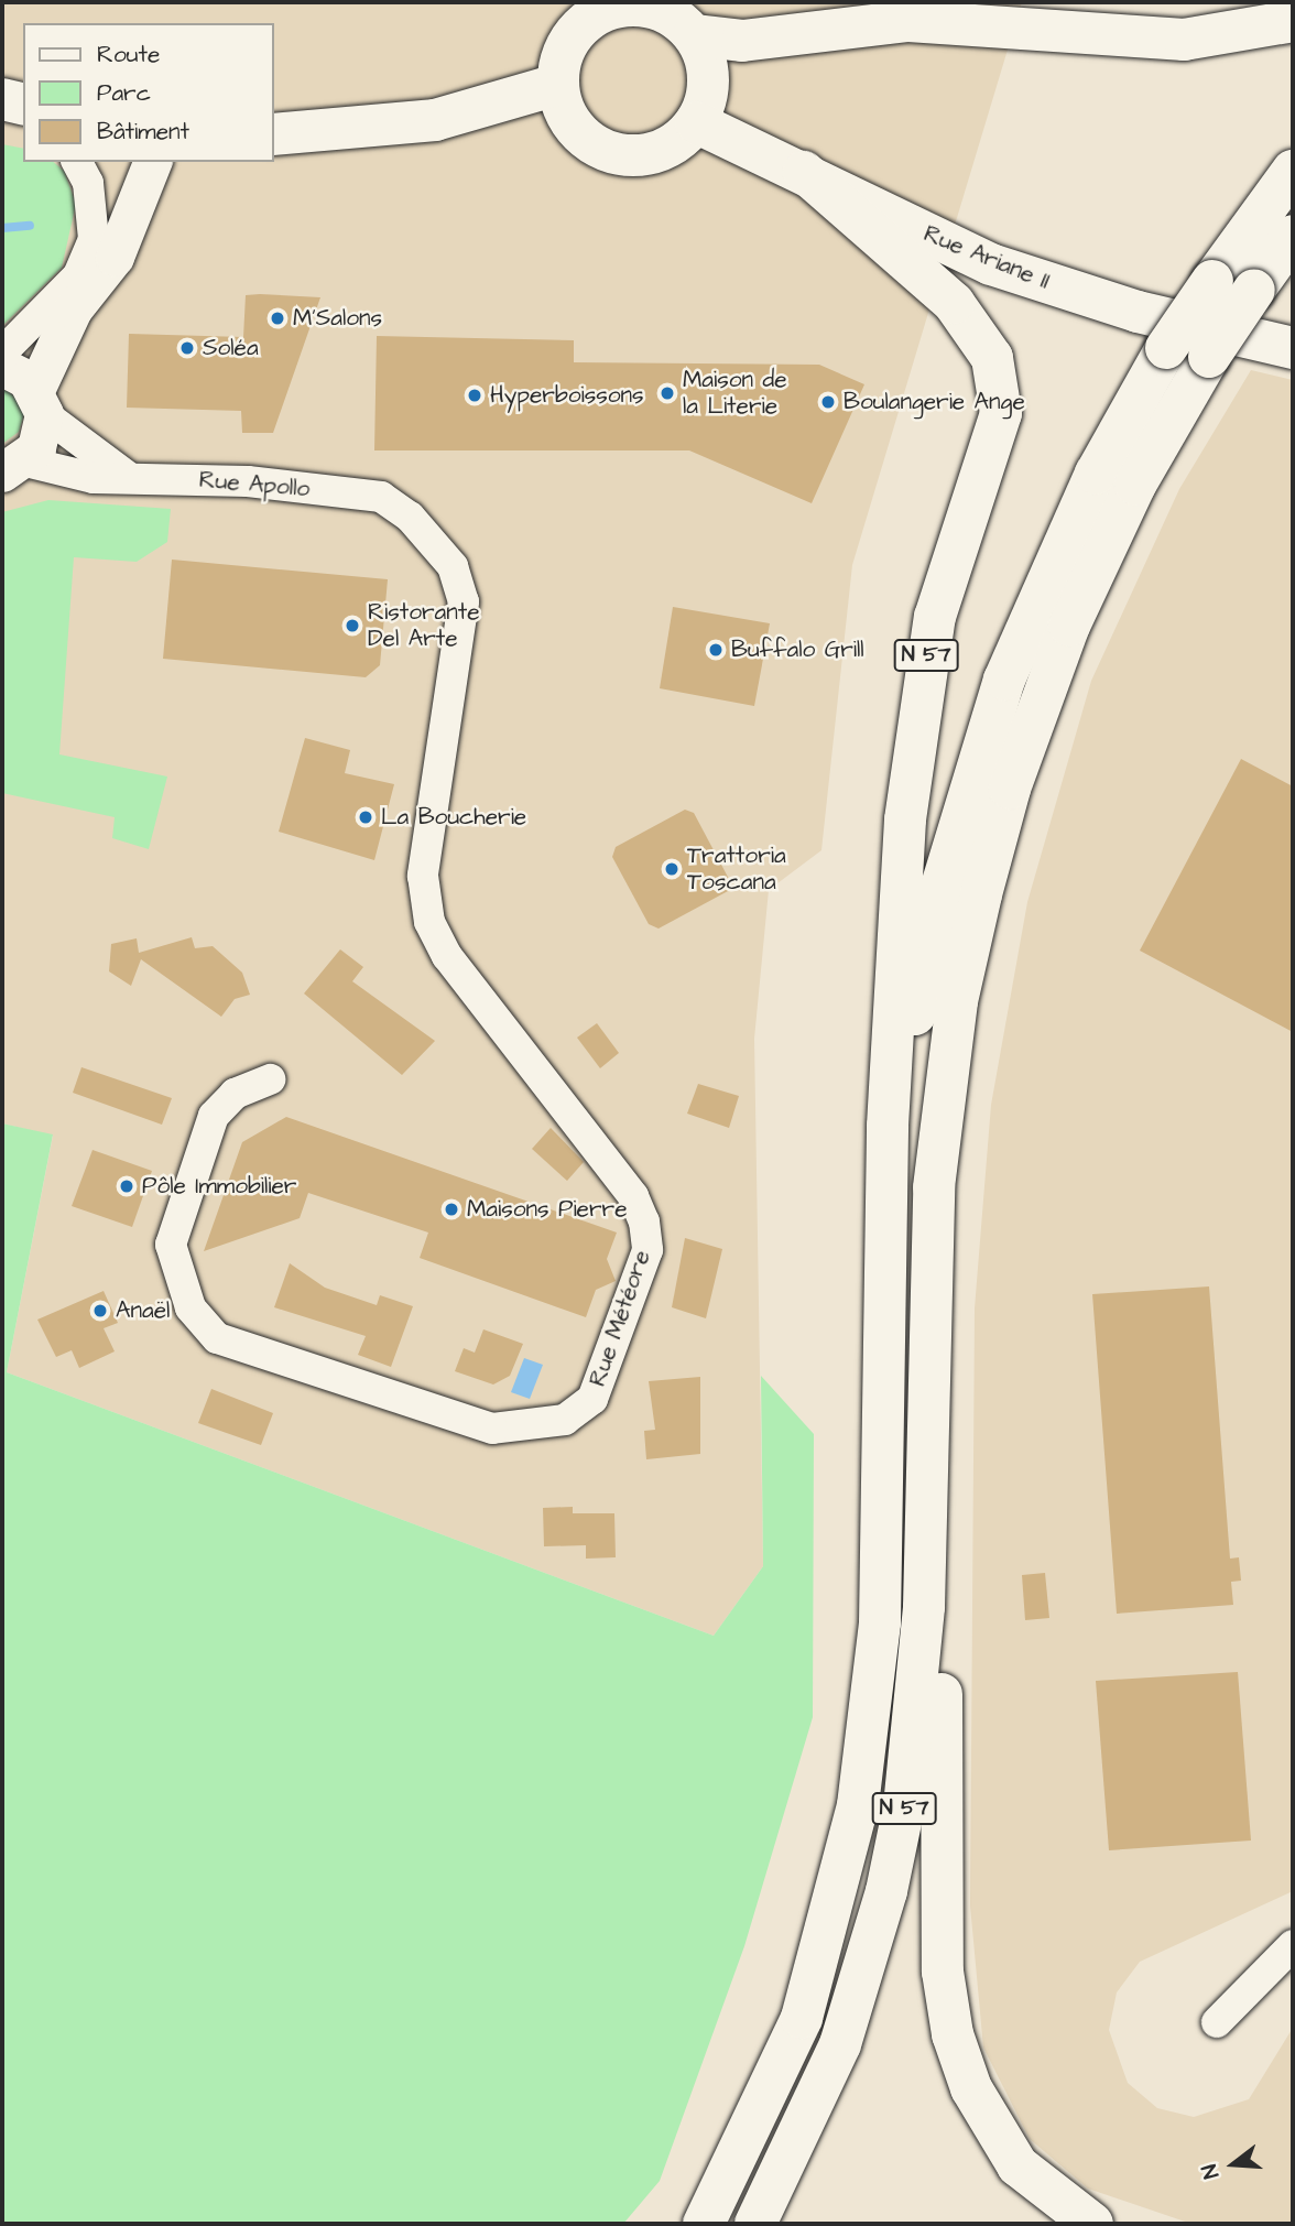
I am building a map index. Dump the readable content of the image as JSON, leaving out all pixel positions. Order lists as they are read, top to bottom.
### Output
{
  "streets": {
    "main road": ["Rue Ariane II", "N 57"],
    "street": ["Rue Apollo", "Rue Météore"]
  },
  "crossings": [
    ["Rue Ariane II", "N 57"],
    ["Rue Apollo", "Rue Météore"]
  ],
  "places": [
    "M'Salons",
    "Soléa",
    "Maison de la Literie",
    "Hyperboissons",
    "Boulangerie Ange",
    "Ristorante Del Arte",
    "Buffalo Grill",
    "La Boucherie",
    "Trattoria Toscana",
    "Pôle Immobilier",
    "Maisons Pierre",
    "Anaël"
  ],
  "legend": ["Route", "Parc", "Bâtiment"],
  "north": "left"
}
